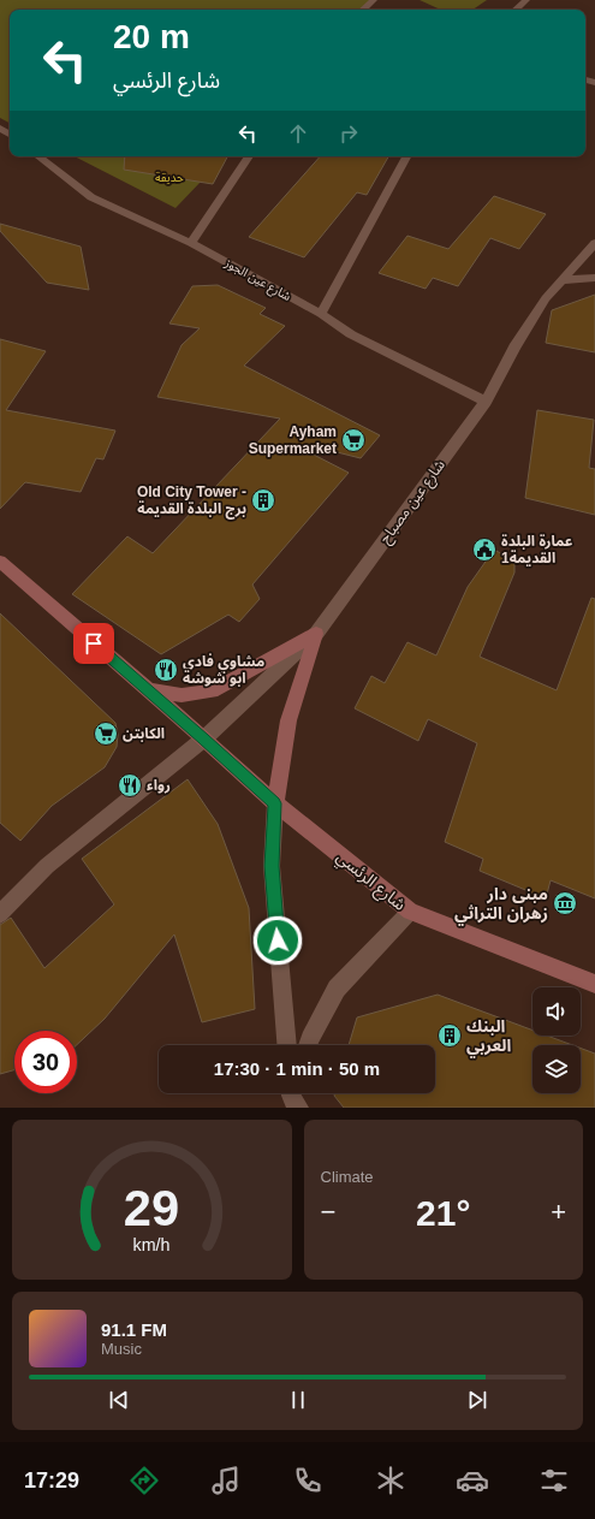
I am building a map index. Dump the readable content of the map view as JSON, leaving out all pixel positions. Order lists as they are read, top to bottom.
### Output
{
  "streets": {
    "main road": ["شارع الرئسي"],
    "street": ["شارع عين الجوز", "شارع عين مصباح"]
  },
  "crossings": [
    ["شارع عين الجوز", "شارع عين مصباح"],
    ["شارع عين مصباح", "شارع الرئسي"]
  ],
  "parks": ["حديقة"],
  "places": {
    "supermarket": ["Ayham Supermarket", "الكابتن"],
    "building": ["Old City Tower - برج البلدة القديمة", "البنك العربي"],
    "public building": ["عمارة البلدة القديمة1"],
    "restaurant": ["مشاوي فادي ابو شوشة", "رواء"],
    "museum": ["مبنى دار زهران التراثي"]
  },
  "page": {
    "turn": ["20 m", "شارع الرئسي"],
    "limit": "30",
    "trip": "17:30 · 1 min · 50 m",
    "tile": "Climate",
    "heat": ["−", "21°", "+"],
    "song": ["91.1 FM", "Music"],
    "tabs": "17:29",
    "gauge": ["29", "km/h"]
  }
}
